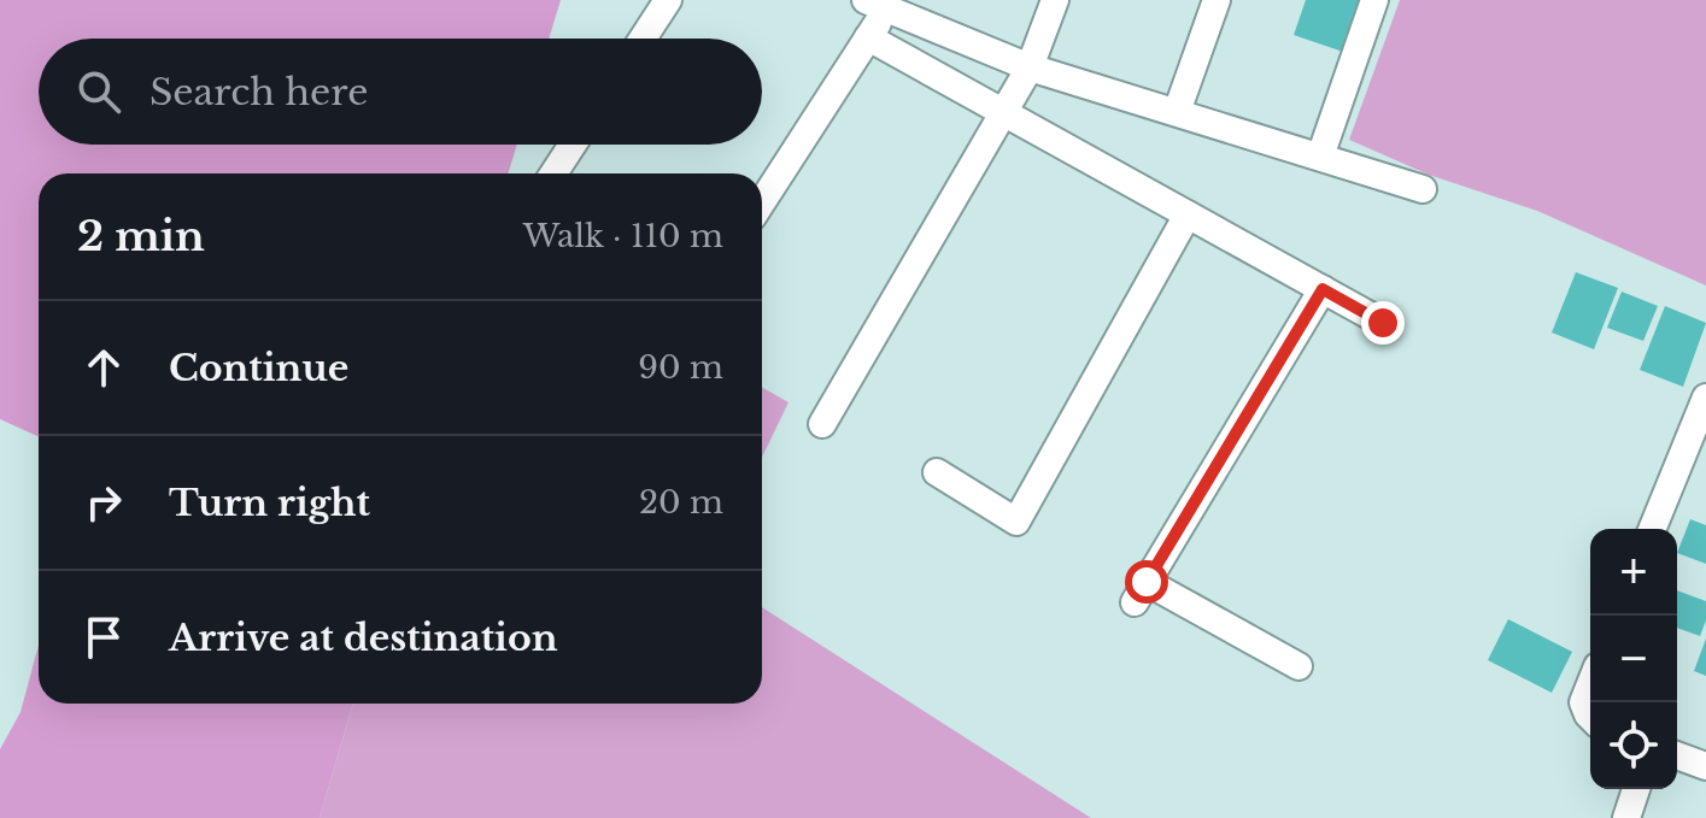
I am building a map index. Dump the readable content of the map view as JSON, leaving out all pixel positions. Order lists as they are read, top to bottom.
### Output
{
  "page": {
    "search": "Search here",
    "heading": ["2 min", "Walk · 110 m"],
    "list": [
      ["Continue", "90 m"],
      ["Turn right", "20 m"],
      "Arrive at destination"
    ],
    "map_buttons": ["+", "−"]
  }
}
